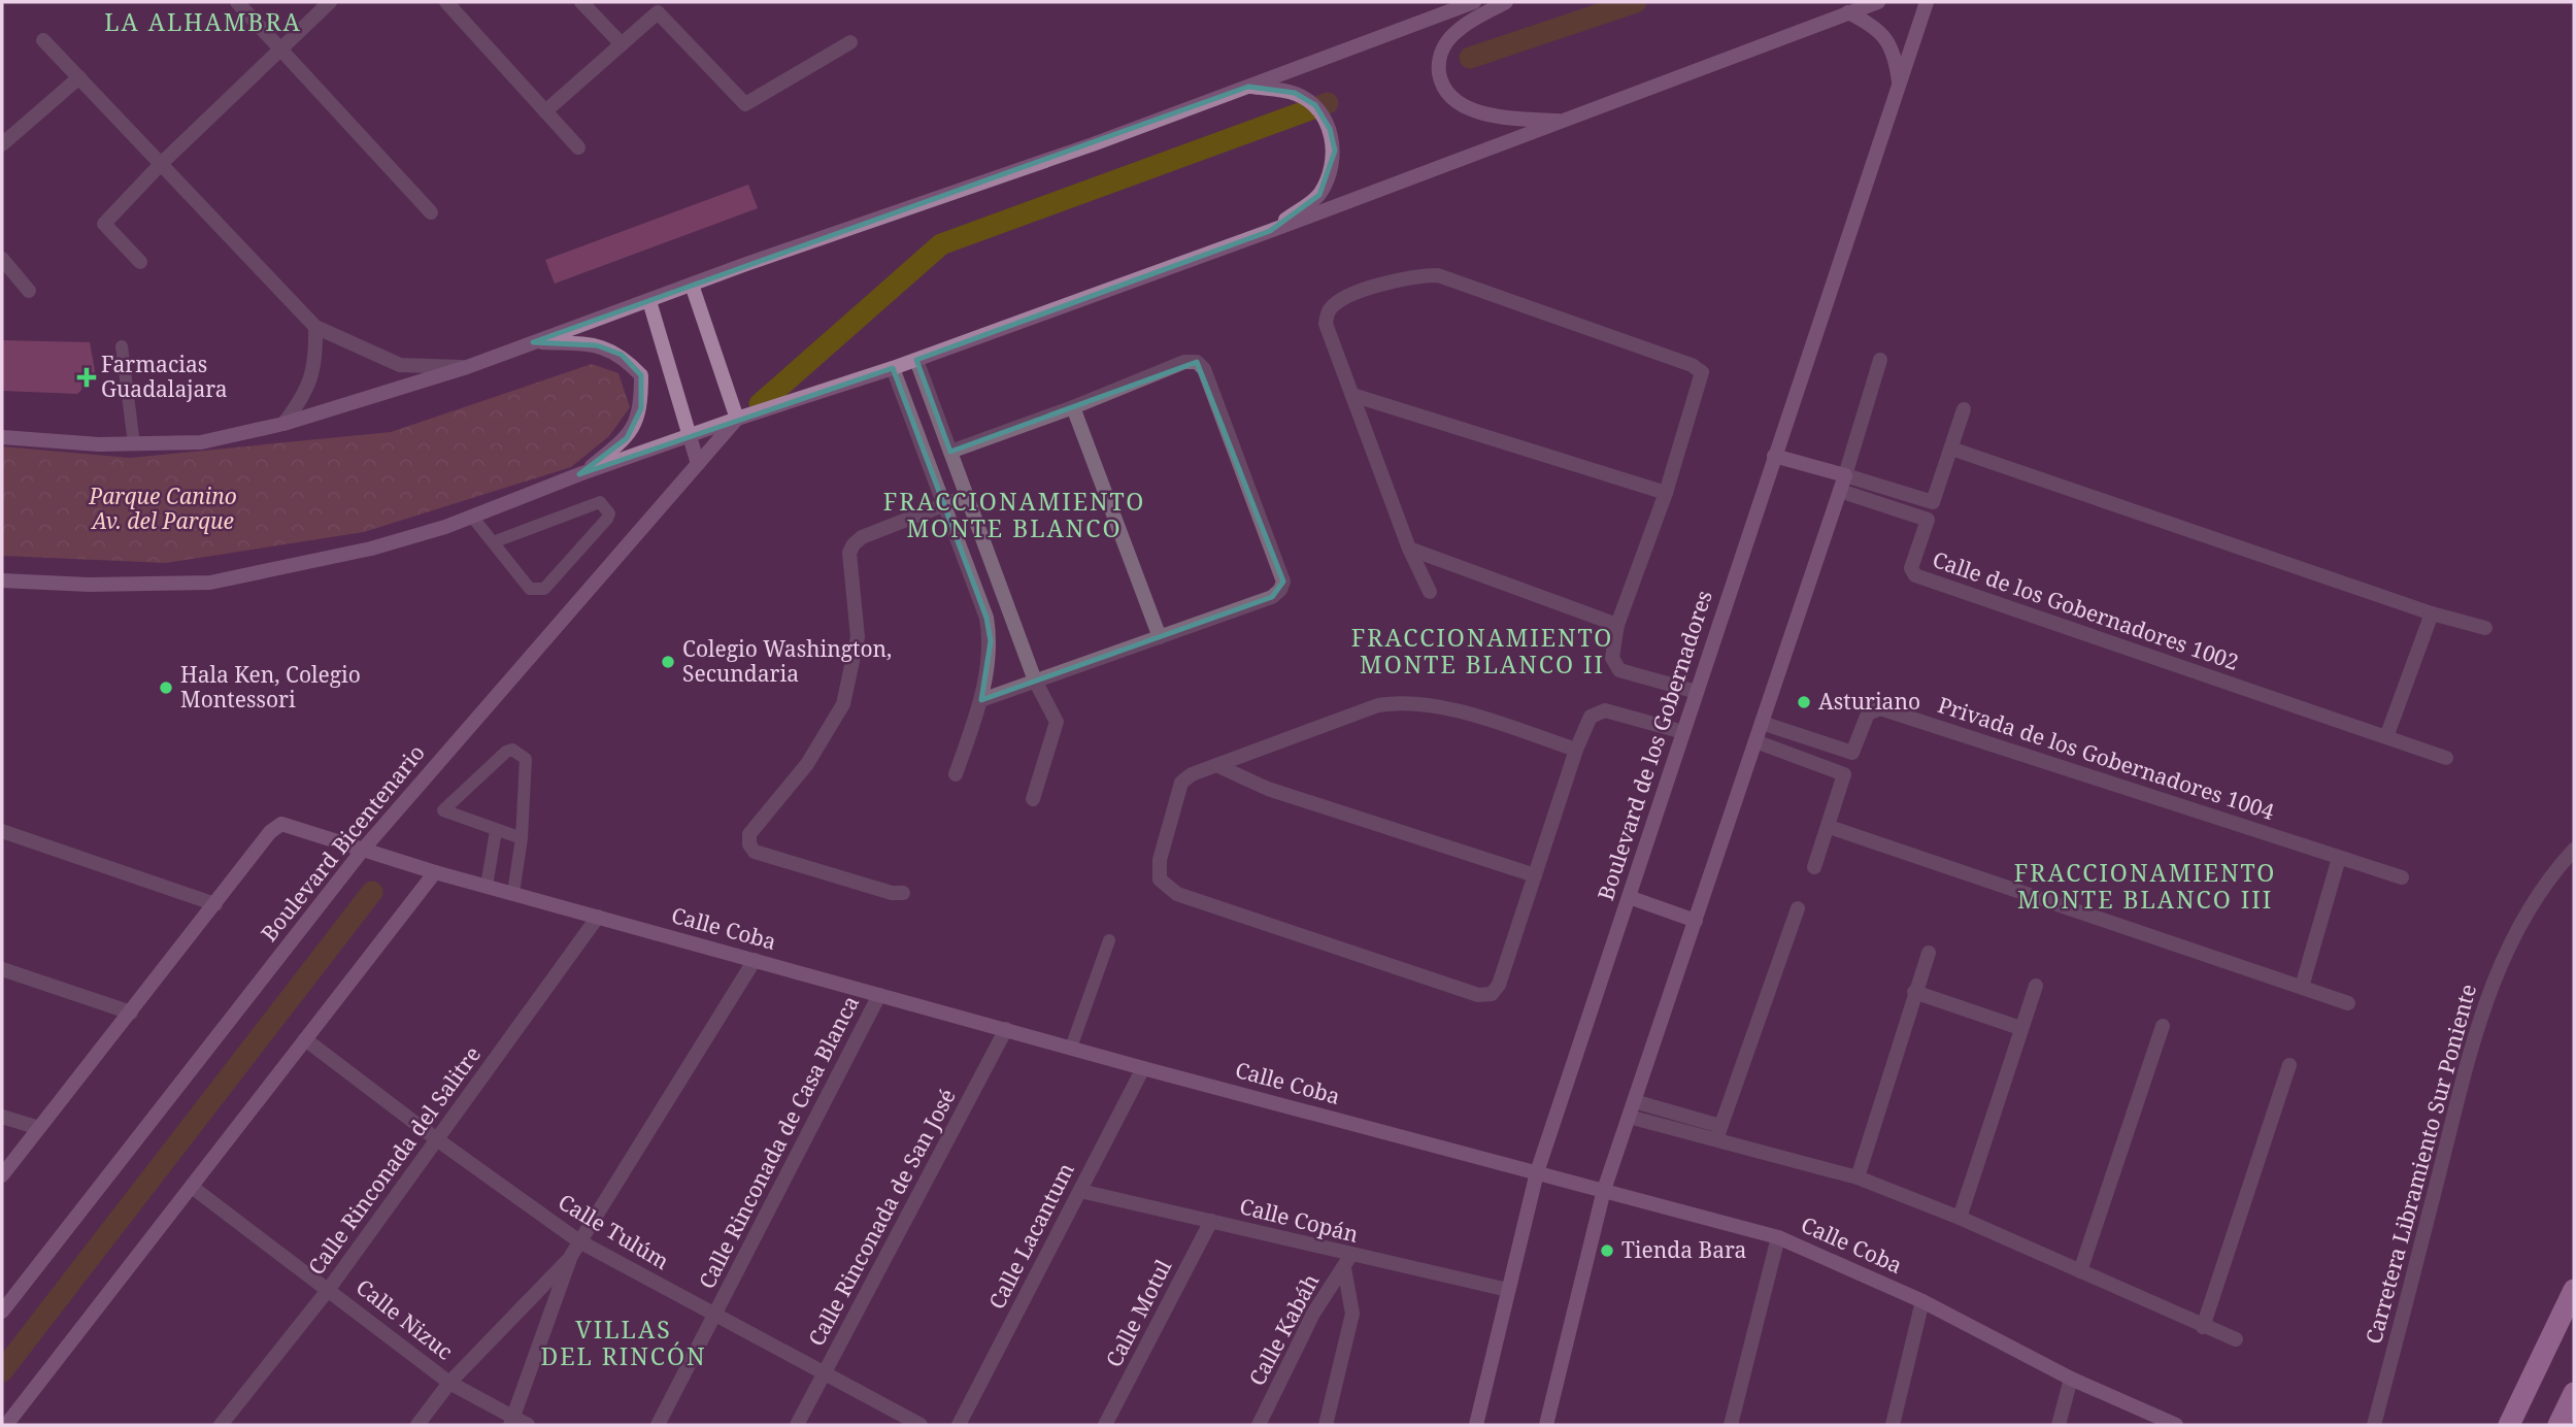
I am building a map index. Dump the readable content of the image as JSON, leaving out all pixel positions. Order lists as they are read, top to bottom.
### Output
{
  "streets": {
    "main road": ["Boulevard de los Gobernadores", "Boulevard Bicentenario", "Calle Coba"],
    "street": [
      "Calle de los Gobernadores 1002",
      "Privada de los Gobernadores 1004",
      "Calle Rinconada de Casa Blanca",
      "Calle Rinconada del Salitre",
      "Carretera Libramiento Sur Poniente",
      "Calle Rinconada de San José",
      "Calle Copán",
      "Calle Tulúm",
      "Calle Lacantum",
      "Calle Motul",
      "Calle Nizuc",
      "Calle Kabáh"
    ]
  },
  "crossings": [
    ["Boulevard de los Gobernadores", "Calle Coba"],
    ["Boulevard de los Gobernadores", "Calle Copán"],
    ["Boulevard Bicentenario", "Calle Coba"],
    ["Calle Coba", "Calle Rinconada de Casa Blanca"],
    ["Calle Coba", "Calle Rinconada del Salitre"],
    ["Calle Coba", "Calle Rinconada de San José"],
    ["Calle Coba", "Calle Lacantum"],
    ["Calle Rinconada de Casa Blanca", "Calle Tulúm"],
    ["Calle Rinconada del Salitre", "Calle Tulúm"],
    ["Calle Rinconada del Salitre", "Calle Nizuc"],
    ["Calle Rinconada de San José", "Calle Tulúm"],
    ["Calle Copán", "Calle Lacantum"],
    ["Calle Copán", "Calle Motul"],
    ["Calle Copán", "Calle Kabáh"]
  ],
  "districts": [
    "LA ALHAMBRA",
    "FRACCIONAMIENTO MONTE BLANCO",
    "FRACCIONAMIENTO MONTE BLANCO II",
    "FRACCIONAMIENTO MONTE BLANCO III",
    "VILLAS DEL RINCÓN"
  ],
  "parks": ["Parque Canino Av. del Parque"],
  "places": {
    "health": ["Farmacias Guadalajara"],
    "other": [
      "Colegio Washington, Secundaria",
      "Hala Ken, Colegio Montessori",
      "Asturiano",
      "Tienda Bara"
    ]
  }
}
